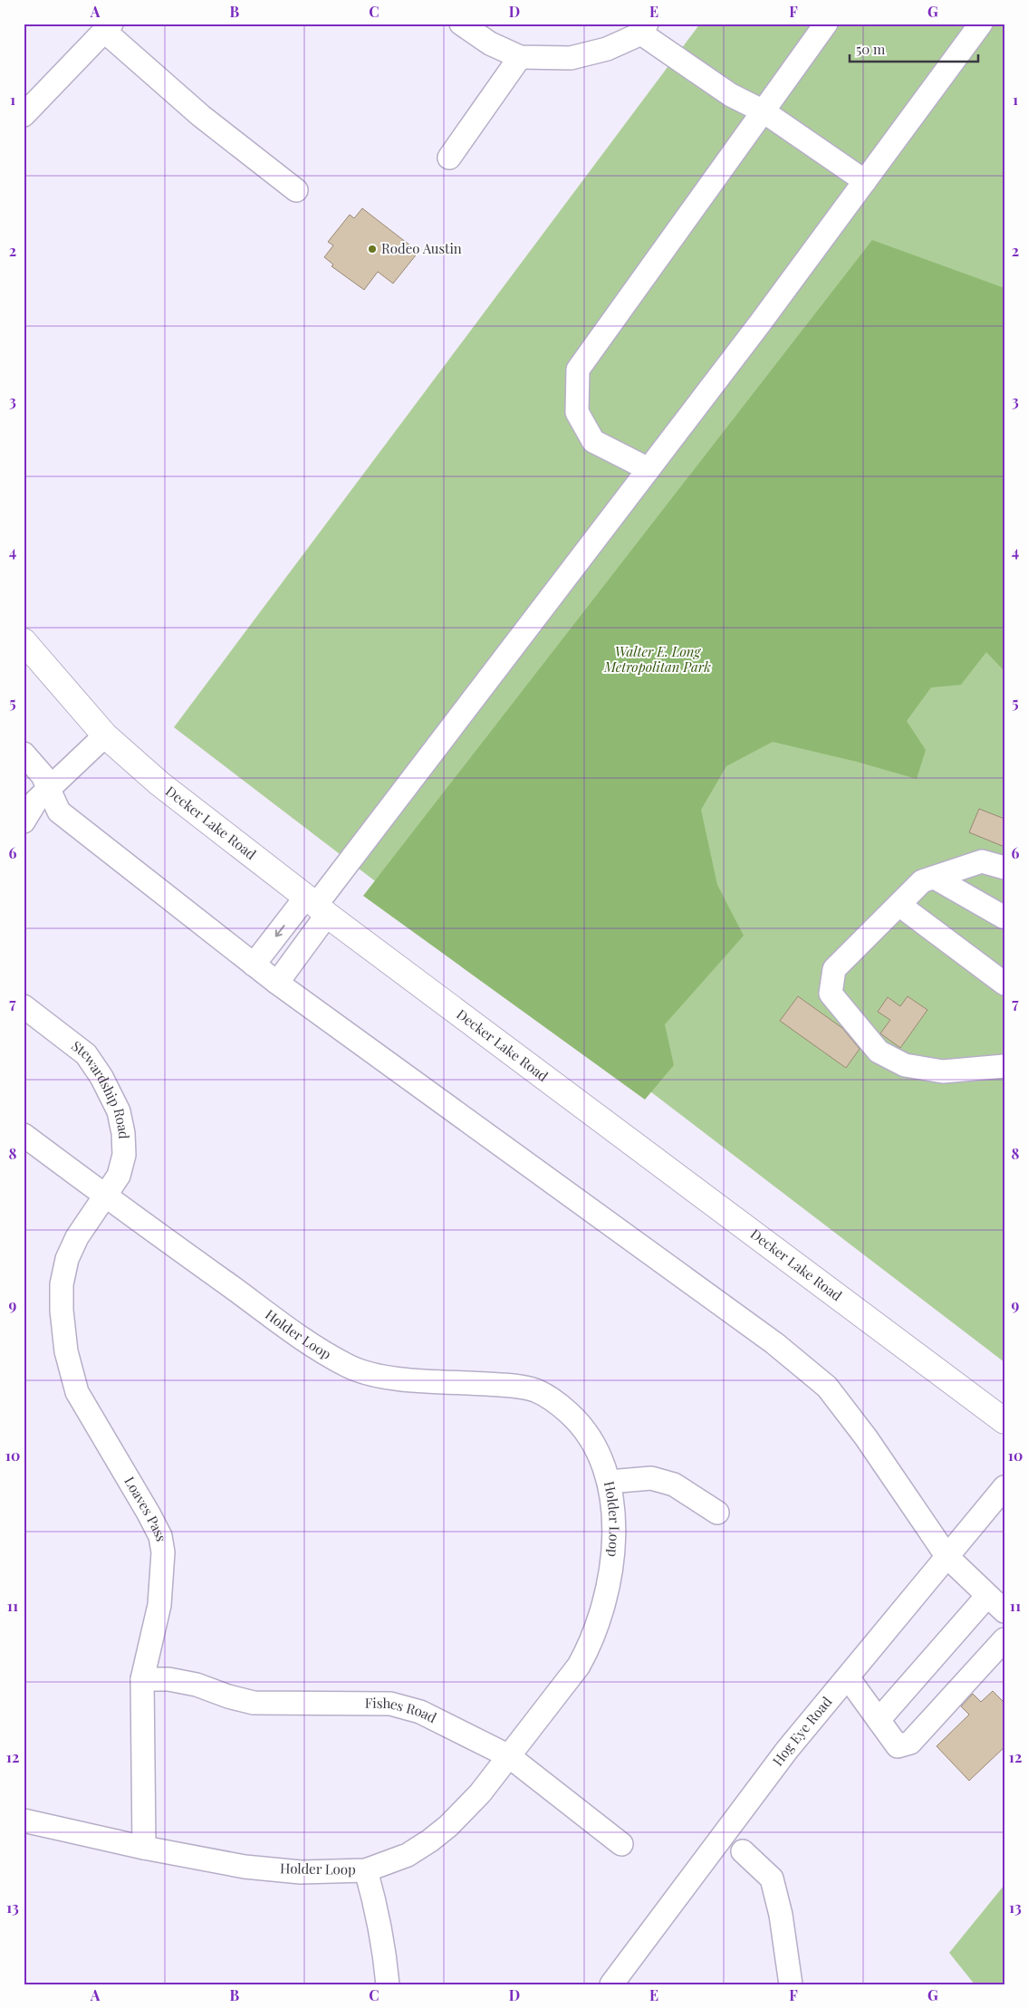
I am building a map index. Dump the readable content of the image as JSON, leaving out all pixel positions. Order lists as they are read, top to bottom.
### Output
{
  "streets": {
    "main road": ["Decker Lake Road"],
    "street": [
      "Stewardship Road",
      "Holder Loop",
      "Loaves Pass",
      "Fishes Road",
      "Hog Eye Road"
    ]
  },
  "crossings": [
    ["Stewardship Road", "Holder Loop"],
    ["Stewardship Road", "Loaves Pass"],
    ["Holder Loop", "Loaves Pass"],
    ["Holder Loop", "Fishes Road"],
    ["Loaves Pass", "Fishes Road"]
  ],
  "parks": ["Walter E. Long Metropolitan Park"],
  "places": ["Rodeo Austin"],
  "scale_bar": "50 m",
  "grid": {
    "columns": [
      "A",
      "B",
      "C",
      "D",
      "E",
      "F",
      "G"
    ],
    "rows": [
      "1",
      "2",
      "3",
      "4",
      "5",
      "6",
      "7",
      "8",
      "9",
      "10",
      "11",
      "12",
      "13"
    ]
  }
}
